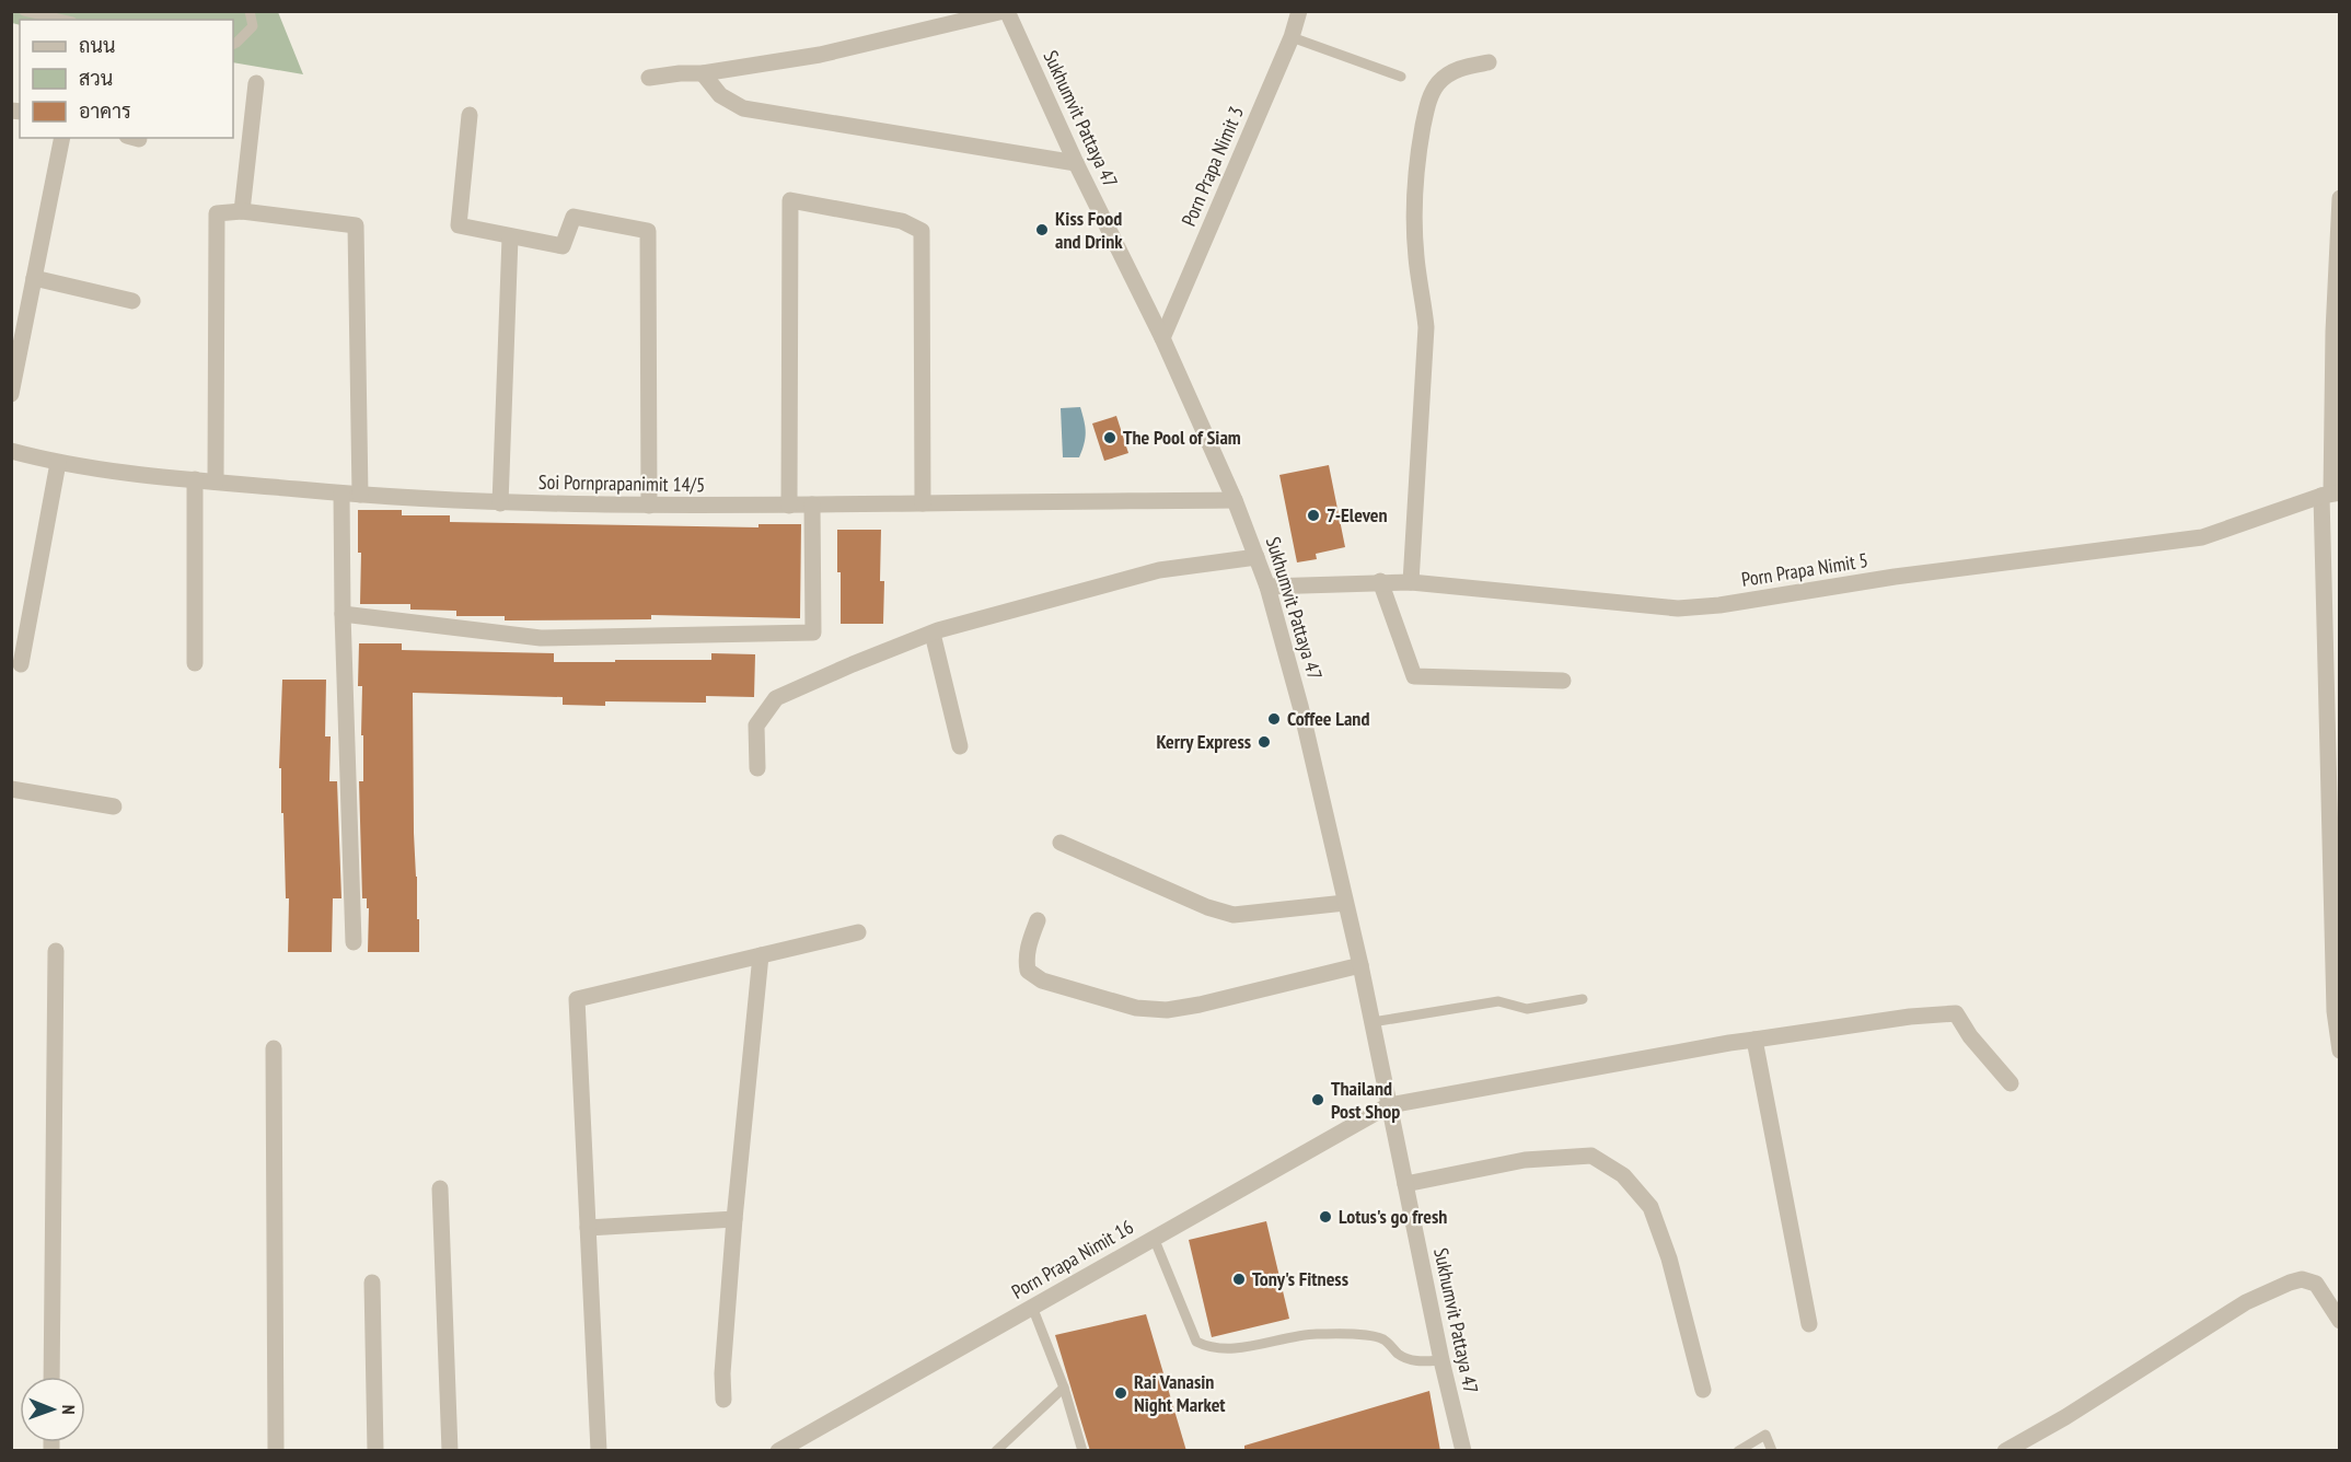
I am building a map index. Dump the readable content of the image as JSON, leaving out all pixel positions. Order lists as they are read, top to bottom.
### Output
{
  "streets": {
    "street": [
      "Sukhumvit Pattaya 47",
      "Porn Prapa Nimit 3",
      "Soi Pornprapanimit 14/5",
      "Porn Prapa Nimit 5",
      "Porn Prapa Nimit 16"
    ]
  },
  "crossings": [
    ["Sukhumvit Pattaya 47", "Porn Prapa Nimit 3"],
    ["Sukhumvit Pattaya 47", "Soi Pornprapanimit 14/5"],
    ["Sukhumvit Pattaya 47", "Porn Prapa Nimit 5"],
    ["Sukhumvit Pattaya 47", "Porn Prapa Nimit 16"]
  ],
  "places": [
    "Kiss Food and Drink",
    "The Pool of Siam",
    "7-Eleven",
    "Coffee Land",
    "Kerry Express",
    "Thailand Post Shop",
    "Lotus's go fresh",
    "Tony's Fitness",
    "Rai Vanasin Night Market"
  ],
  "legend": ["ถนน", "สวน", "อาคาร"],
  "north": "right"
}
